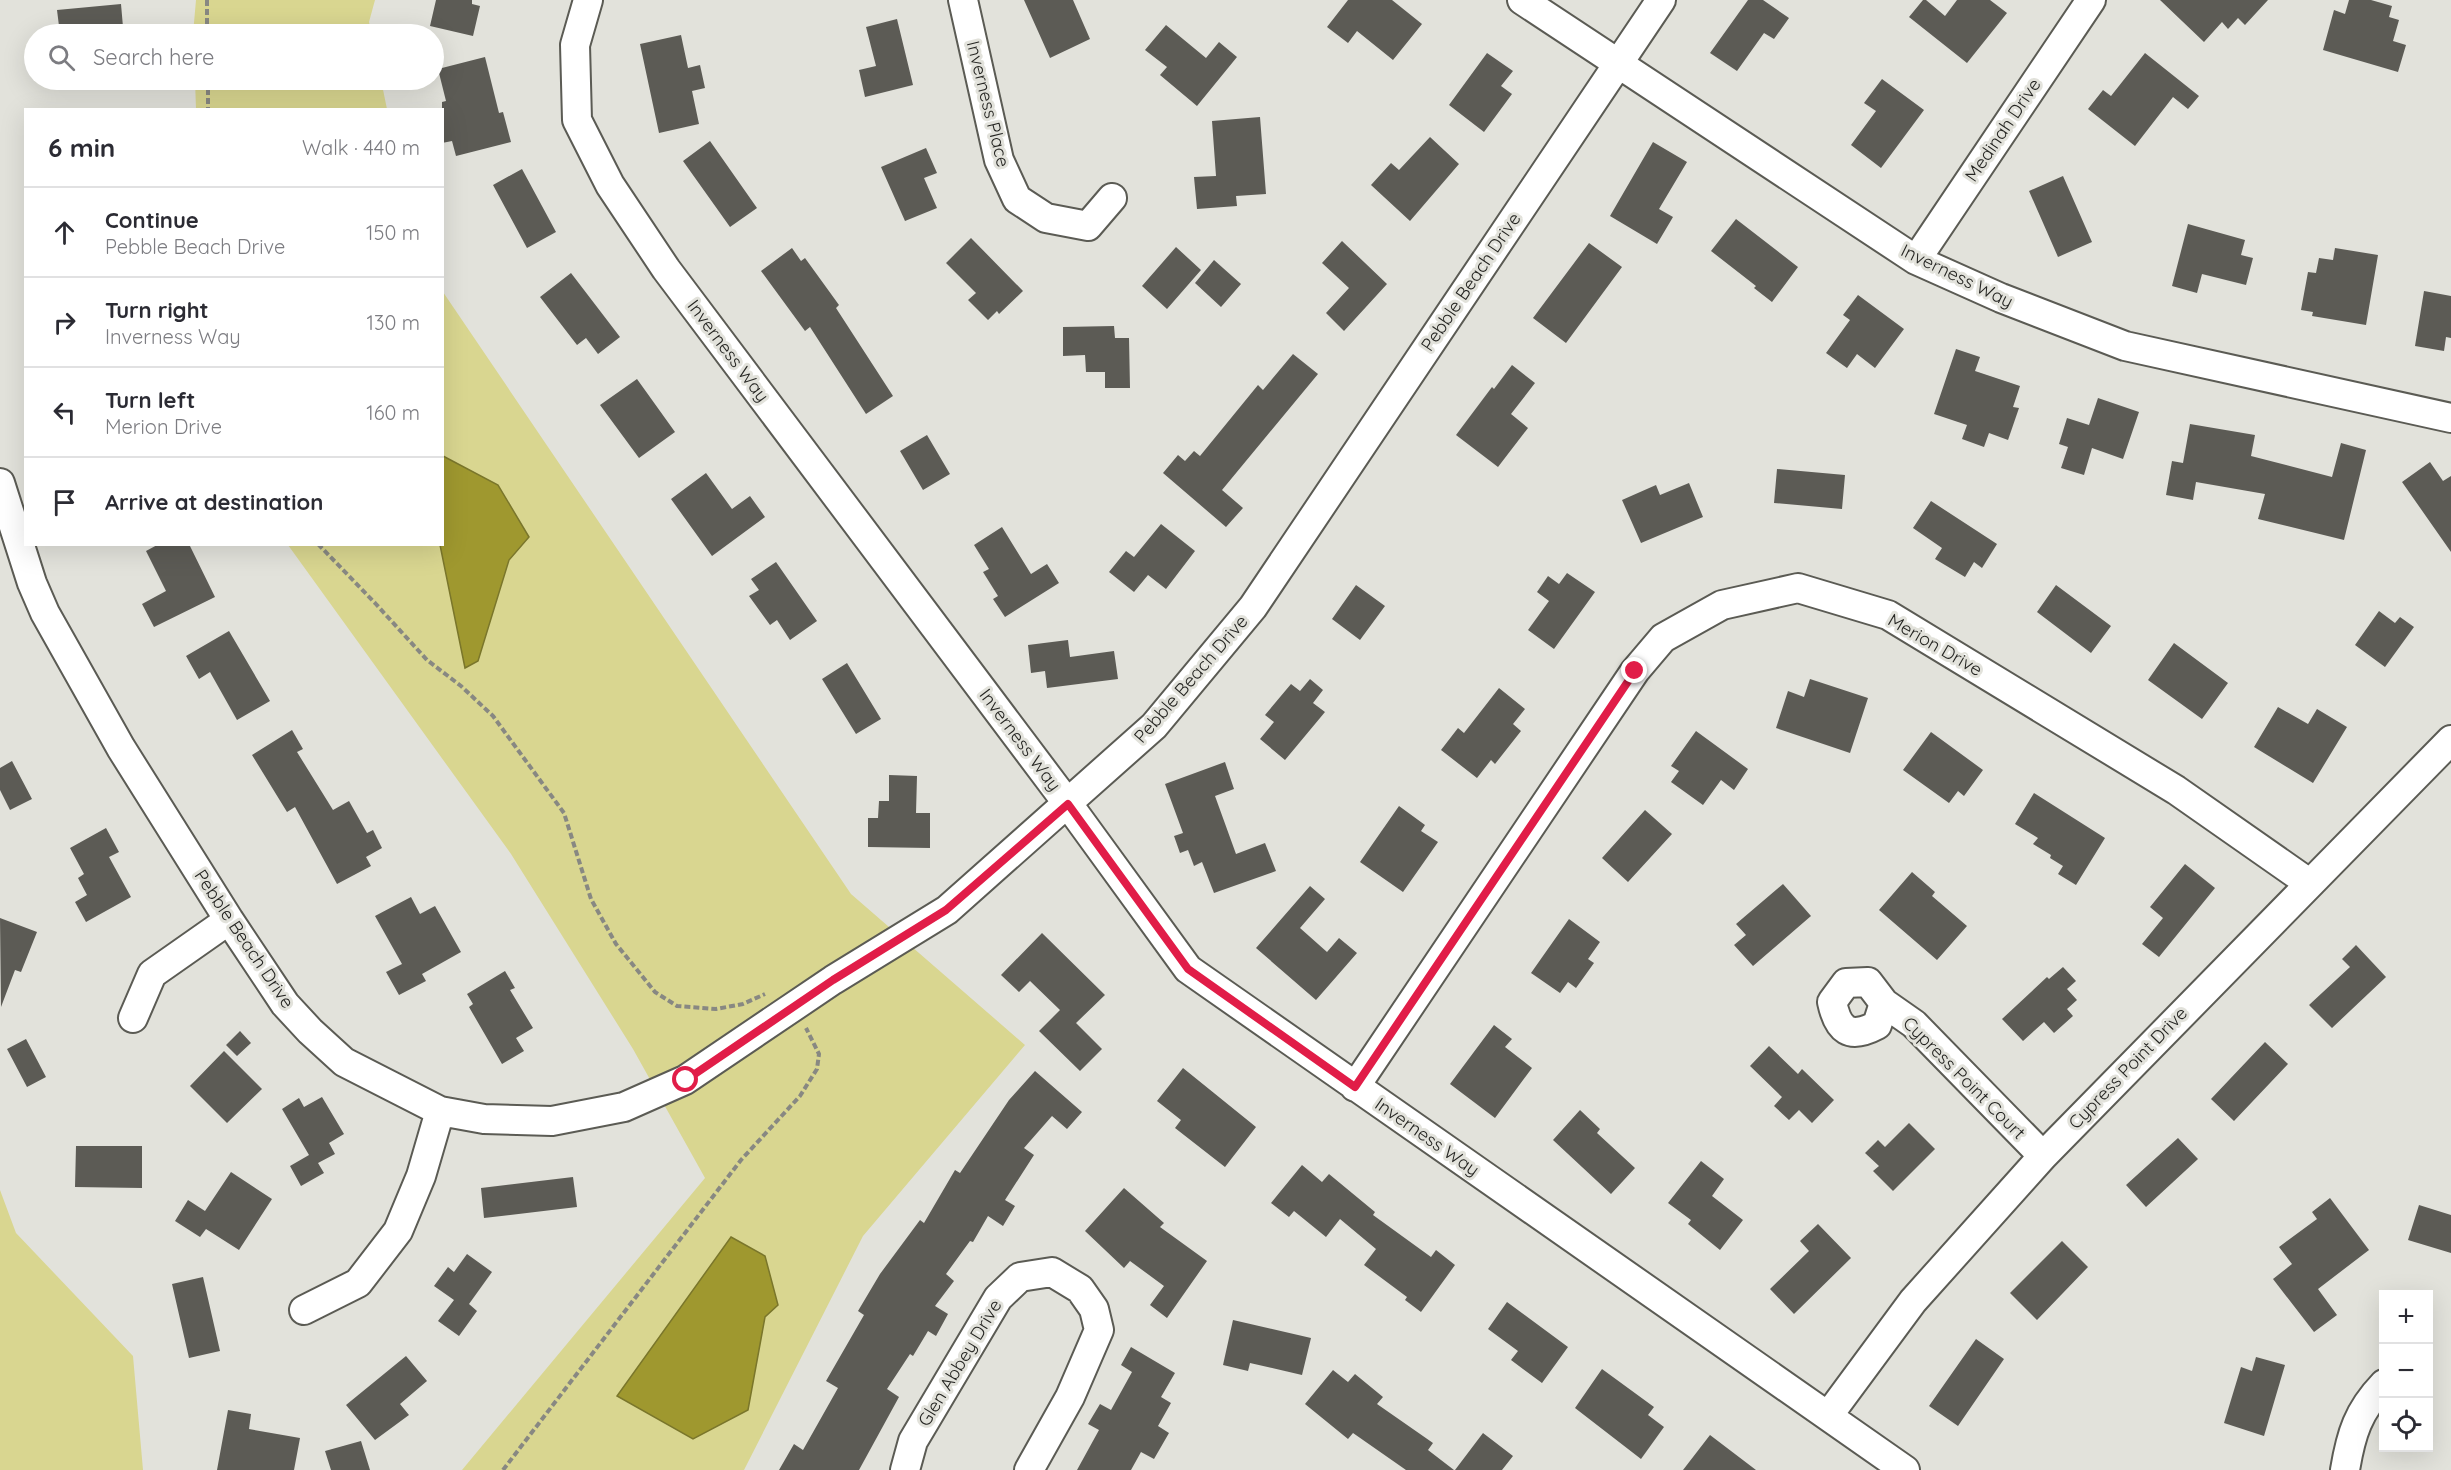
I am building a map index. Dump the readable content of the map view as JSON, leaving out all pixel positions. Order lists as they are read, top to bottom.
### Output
{
  "streets": {
    "street": [
      "Inverness Place",
      "Medinah Drive",
      "Inverness Way",
      "Pebble Beach Drive",
      "Merion Drive",
      "Cypress Point Drive",
      "Cypress Point Court",
      "Glen Abbey Drive"
    ]
  },
  "crossings": [
    ["Medinah Drive", "Inverness Way"],
    ["Inverness Way", "Pebble Beach Drive"],
    ["Inverness Way", "Merion Drive"],
    ["Inverness Way", "Cypress Point Drive"],
    ["Merion Drive", "Cypress Point Drive"],
    ["Cypress Point Drive", "Cypress Point Court"]
  ],
  "page": {
    "search": "Search here",
    "heading": ["6 min", "Walk · 440 m"],
    "list": [
      ["Continue", "Pebble Beach Drive", "150 m"],
      ["Turn right", "Inverness Way", "130 m"],
      ["Turn left", "Merion Drive", "160 m"],
      "Arrive at destination"
    ],
    "map_buttons": ["+", "−"]
  }
}
